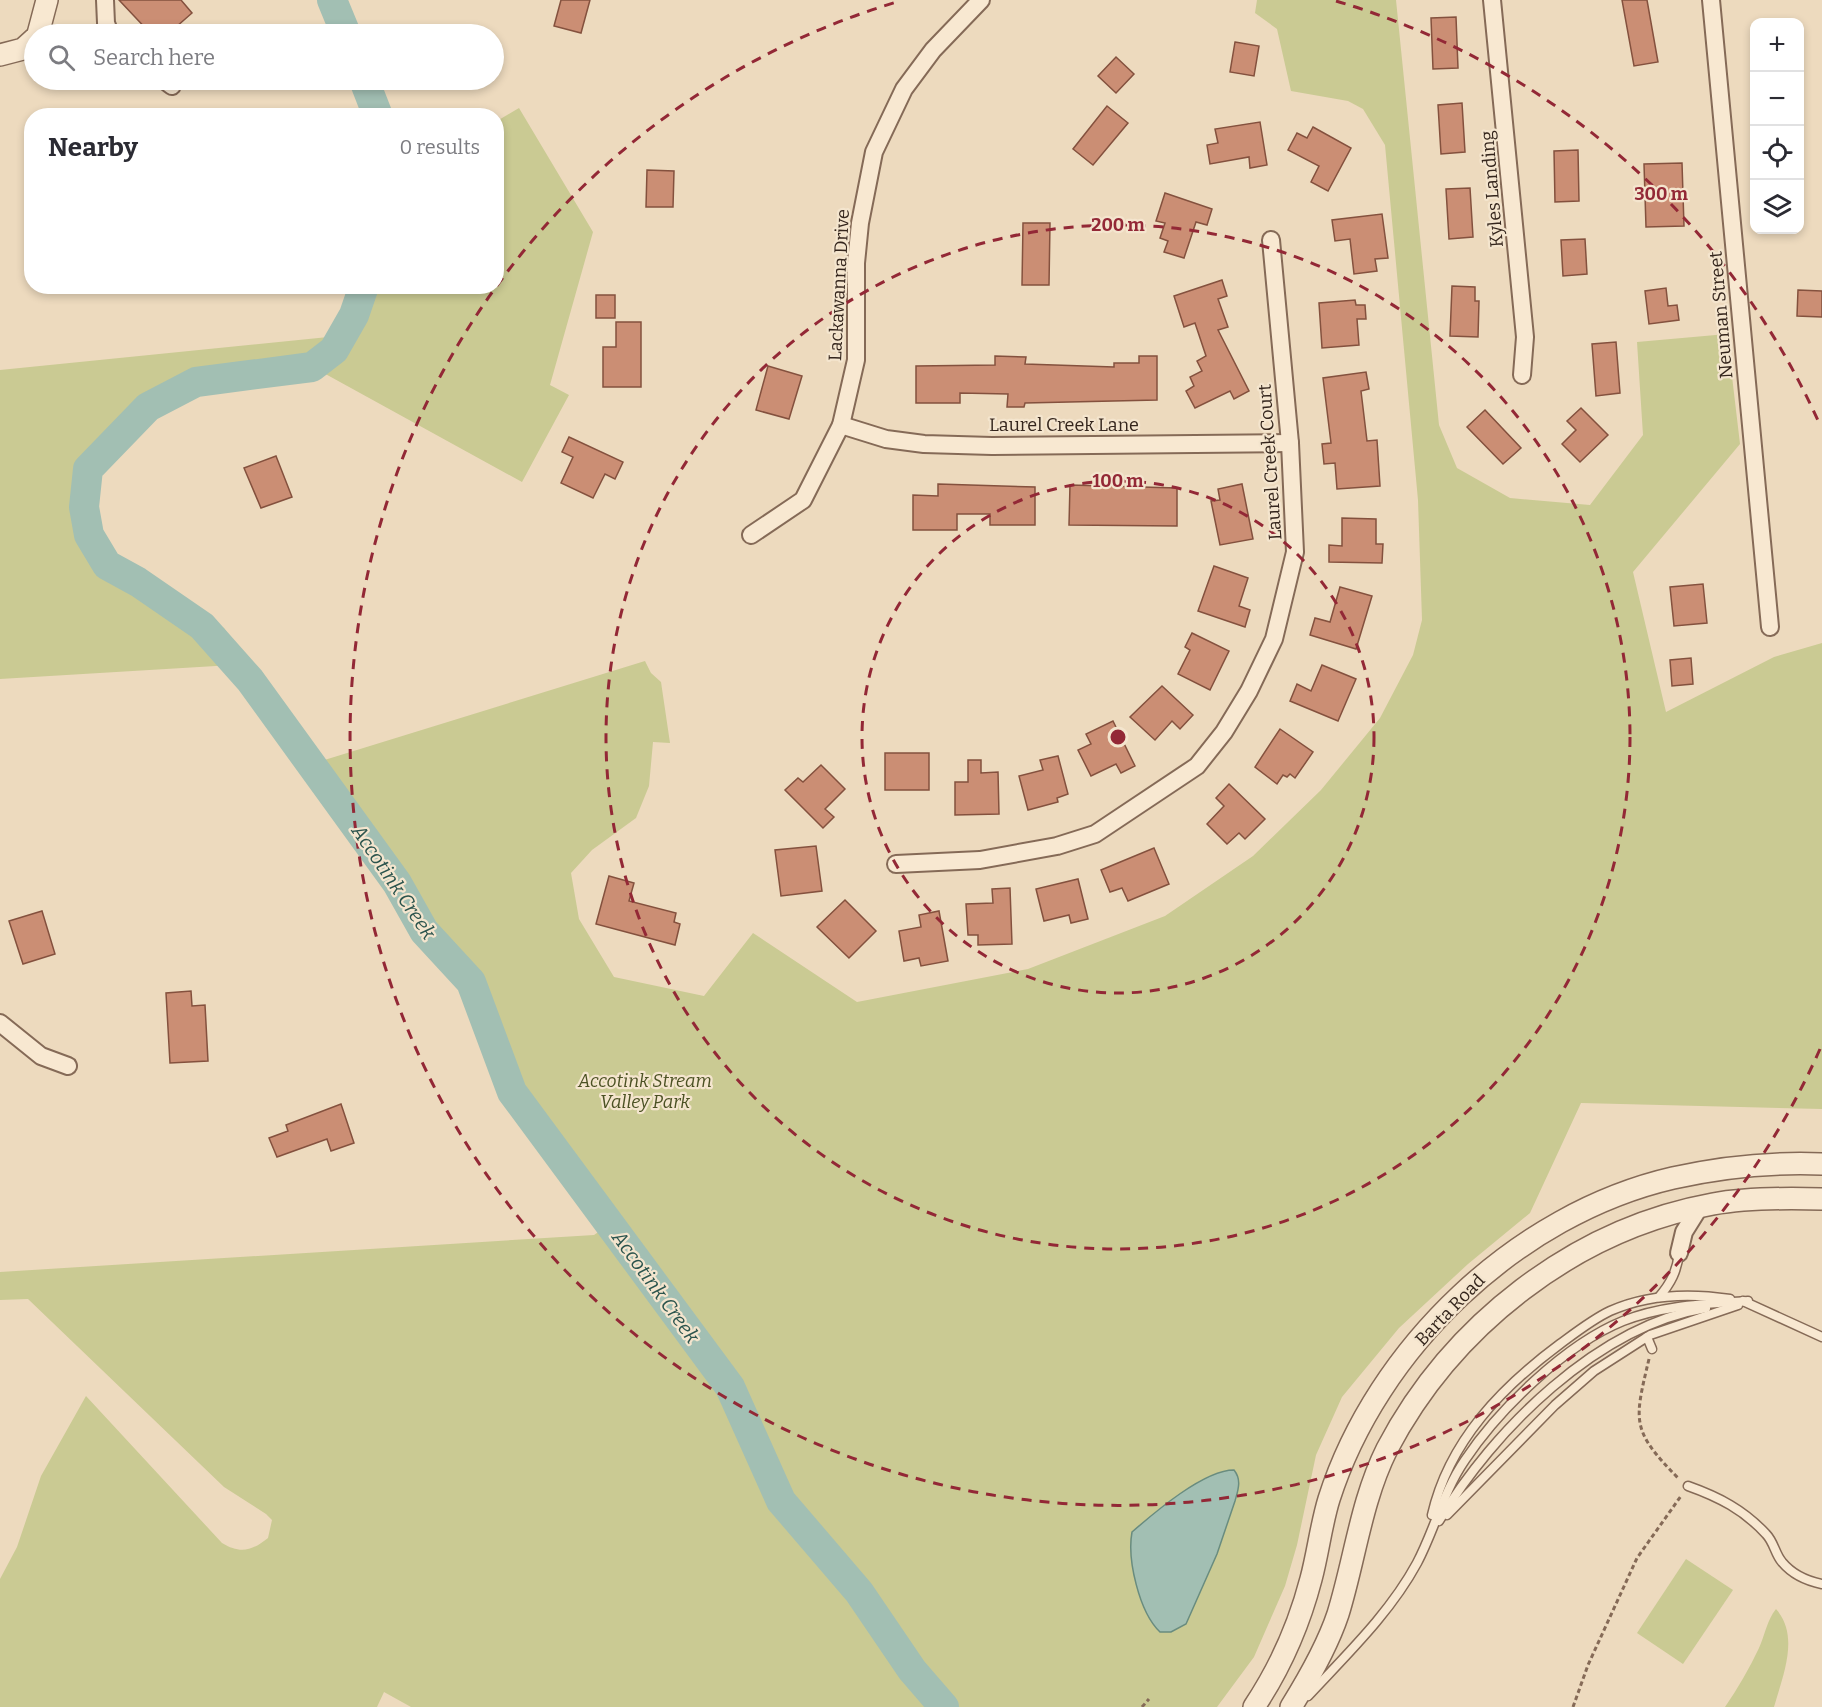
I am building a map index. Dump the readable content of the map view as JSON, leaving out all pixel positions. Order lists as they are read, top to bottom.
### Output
{
  "streets": {
    "street": [
      "Kyles Landing",
      "Lackawanna Drive",
      "Neuman Street",
      "Laurel Creek Lane",
      "Laurel Creek Court",
      "Barta Road"
    ]
  },
  "crossings": [
    ["Lackawanna Drive", "Laurel Creek Lane"],
    ["Laurel Creek Lane", "Laurel Creek Court"]
  ],
  "water": ["Accotink Creek"],
  "parks": ["Accotink Stream Valley Park"],
  "page": {
    "map_buttons": ["+", "−"],
    "search": "Search here",
    "heading": ["Nearby", "0 results"]
  },
  "rings": ["300 m", "200 m", "100 m"]
}
